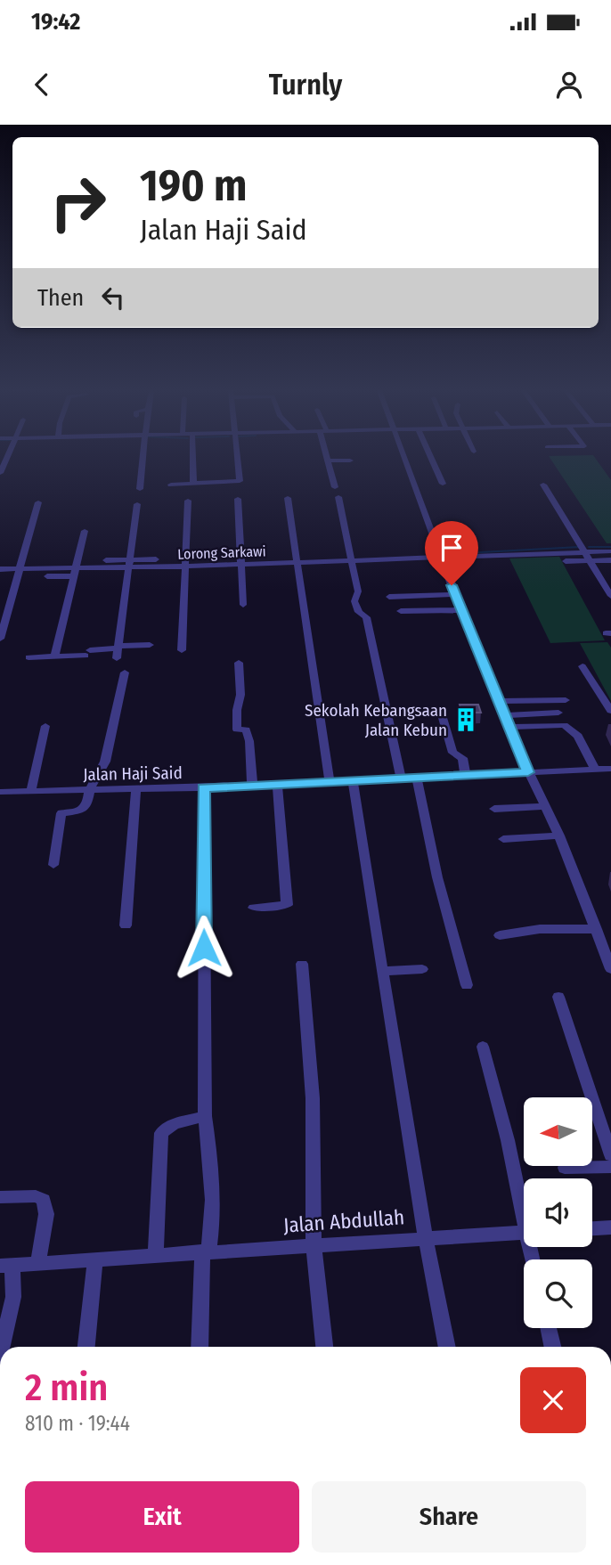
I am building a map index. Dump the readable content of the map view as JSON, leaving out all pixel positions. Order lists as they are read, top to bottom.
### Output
{
  "streets": {
    "street": ["Lorong Sarkawi", "Jalan Haji Said", "Jalan Abdullah"]
  },
  "places": {
    "building": ["Sekolah Kebangsaan Jalan Kebun"]
  },
  "north": "left",
  "page": {
    "status": "19:42",
    "header": "Turnly",
    "turn": ["190 m", "Jalan Haji Said"],
    "then": "Then",
    "heading": ["2 min", "810 m · 19:44"],
    "buttons": ["Exit", "Share"]
  }
}
